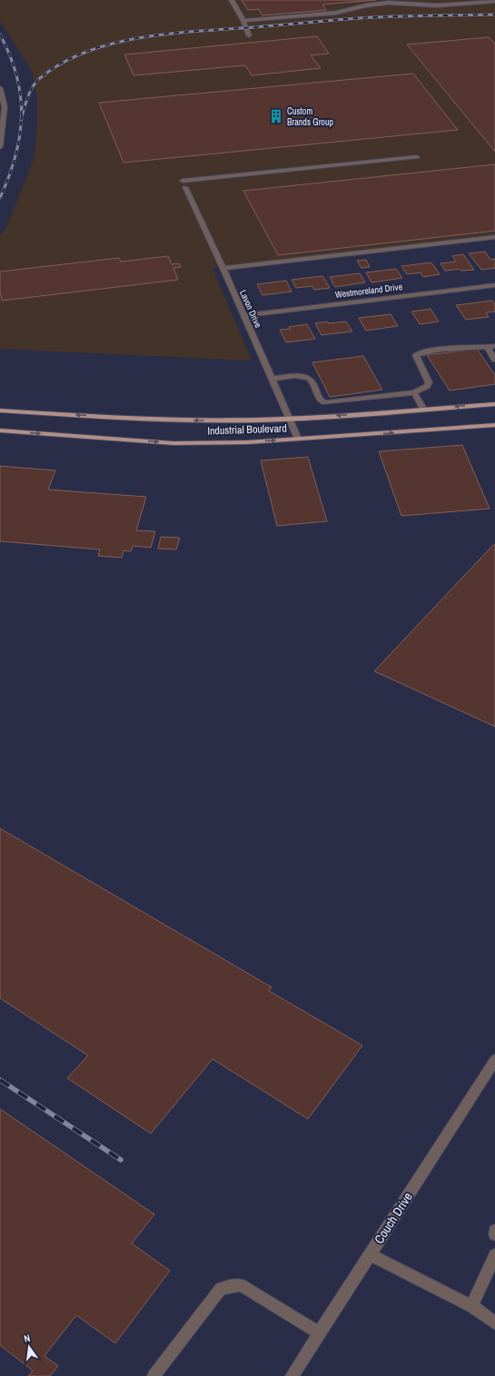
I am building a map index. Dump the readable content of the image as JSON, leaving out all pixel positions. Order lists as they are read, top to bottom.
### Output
{
  "streets": {
    "main road": ["Industrial Boulevard"],
    "street": ["Westmoreland Drive", "Lavon Drive", "Couch Drive"]
  },
  "crossings": [
    ["Westmoreland Drive", "Lavon Drive"],
    ["Lavon Drive", "Industrial Boulevard"]
  ],
  "places": {
    "building": ["Custom Brands Group"]
  },
  "north": "top"
}
